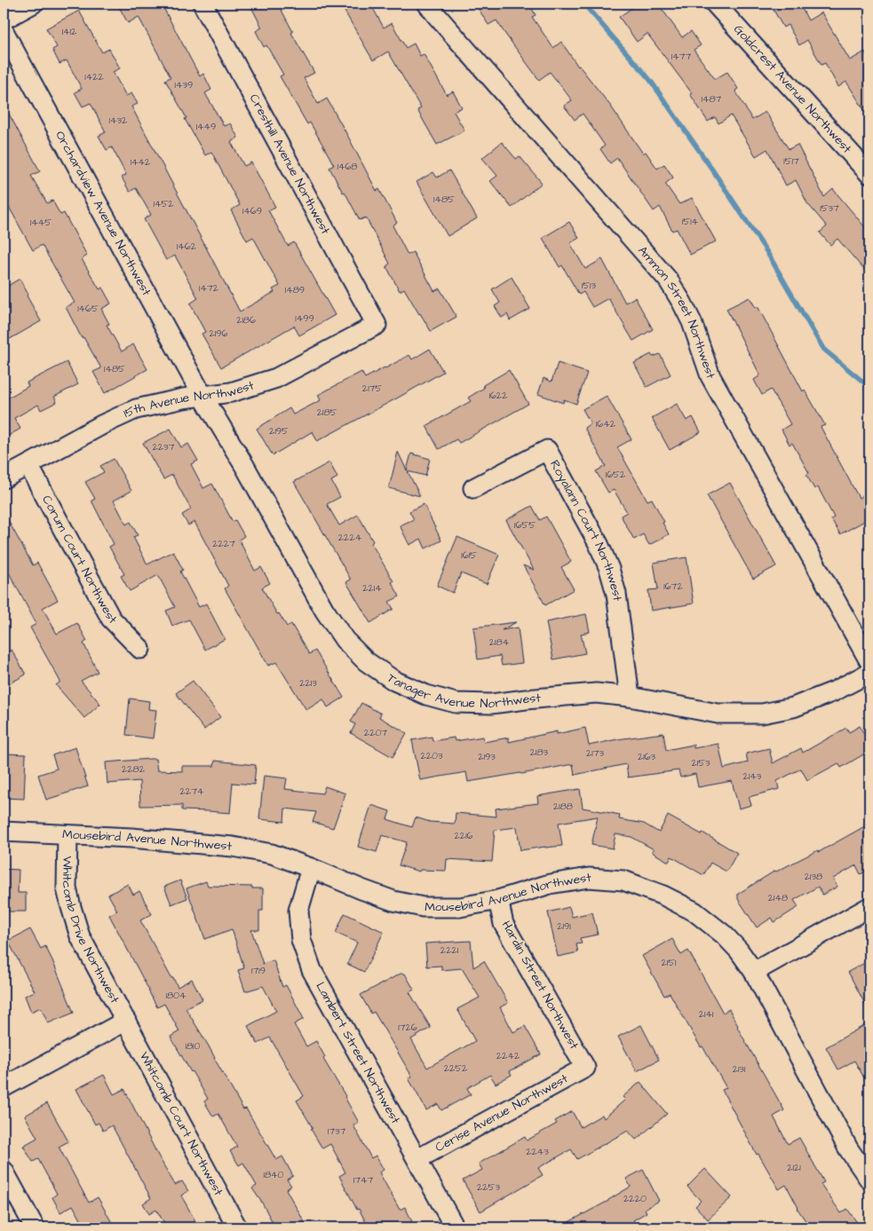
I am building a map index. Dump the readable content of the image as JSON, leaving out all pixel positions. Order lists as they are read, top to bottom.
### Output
{
  "streets": {
    "street": [
      "Goldcrest Avenue Northwest",
      "Cresthill Avenue Northwest",
      "Orchardview Avenue Northwest",
      "Ammon Street Northwest",
      "15th Avenue Northwest",
      "Royalann Court Northwest",
      "Corum Court Northwest",
      "Tanager Avenue Northwest",
      "Mousebird Avenue Northwest",
      "Whitcomb Drive Northwest",
      "Hardin Street Northwest",
      "Lambert Street Northwest",
      "Cerise Avenue Northwest",
      "Whitcomb Court Northwest"
    ]
  },
  "crossings": [
    ["Cresthill Avenue Northwest", "15th Avenue Northwest"],
    ["Orchardview Avenue Northwest", "15th Avenue Northwest"],
    ["Orchardview Avenue Northwest", "Tanager Avenue Northwest"],
    ["15th Avenue Northwest", "Corum Court Northwest"],
    ["15th Avenue Northwest", "Tanager Avenue Northwest"],
    ["Royalann Court Northwest", "Tanager Avenue Northwest"],
    ["Mousebird Avenue Northwest", "Whitcomb Drive Northwest"],
    ["Mousebird Avenue Northwest", "Hardin Street Northwest"],
    ["Mousebird Avenue Northwest", "Lambert Street Northwest"],
    ["Whitcomb Drive Northwest", "Whitcomb Court Northwest"],
    ["Hardin Street Northwest", "Cerise Avenue Northwest"],
    ["Lambert Street Northwest", "Cerise Avenue Northwest"]
  ],
  "house_numbers": [
    "1412",
    "1477",
    "1422",
    "1439",
    "1487",
    "1432",
    "1449",
    "1517",
    "1442",
    "1468",
    "1485",
    "1452",
    "1537",
    "1469",
    "1514",
    "1445",
    "1462",
    "1513",
    "1472",
    "1489",
    "1465",
    "1499",
    "2186",
    "2196",
    "1485",
    "2175",
    "1622",
    "2185",
    "1642",
    "2195",
    "2237",
    "1652",
    "1655",
    "2224",
    "2227",
    "1615",
    "1672",
    "2214",
    "2184",
    "2213",
    "2207",
    "2183",
    "2173",
    "2203",
    "2193",
    "2163",
    "2153",
    "2282",
    "2143",
    "2274",
    "2188",
    "2216",
    "2138",
    "2148",
    "2191",
    "2221",
    "2151",
    "1719",
    "1804",
    "2141",
    "1726",
    "1810",
    "2242",
    "2252",
    "2131",
    "1737",
    "2243",
    "2121",
    "1840",
    "1747",
    "2253",
    "2220"
  ]
}
